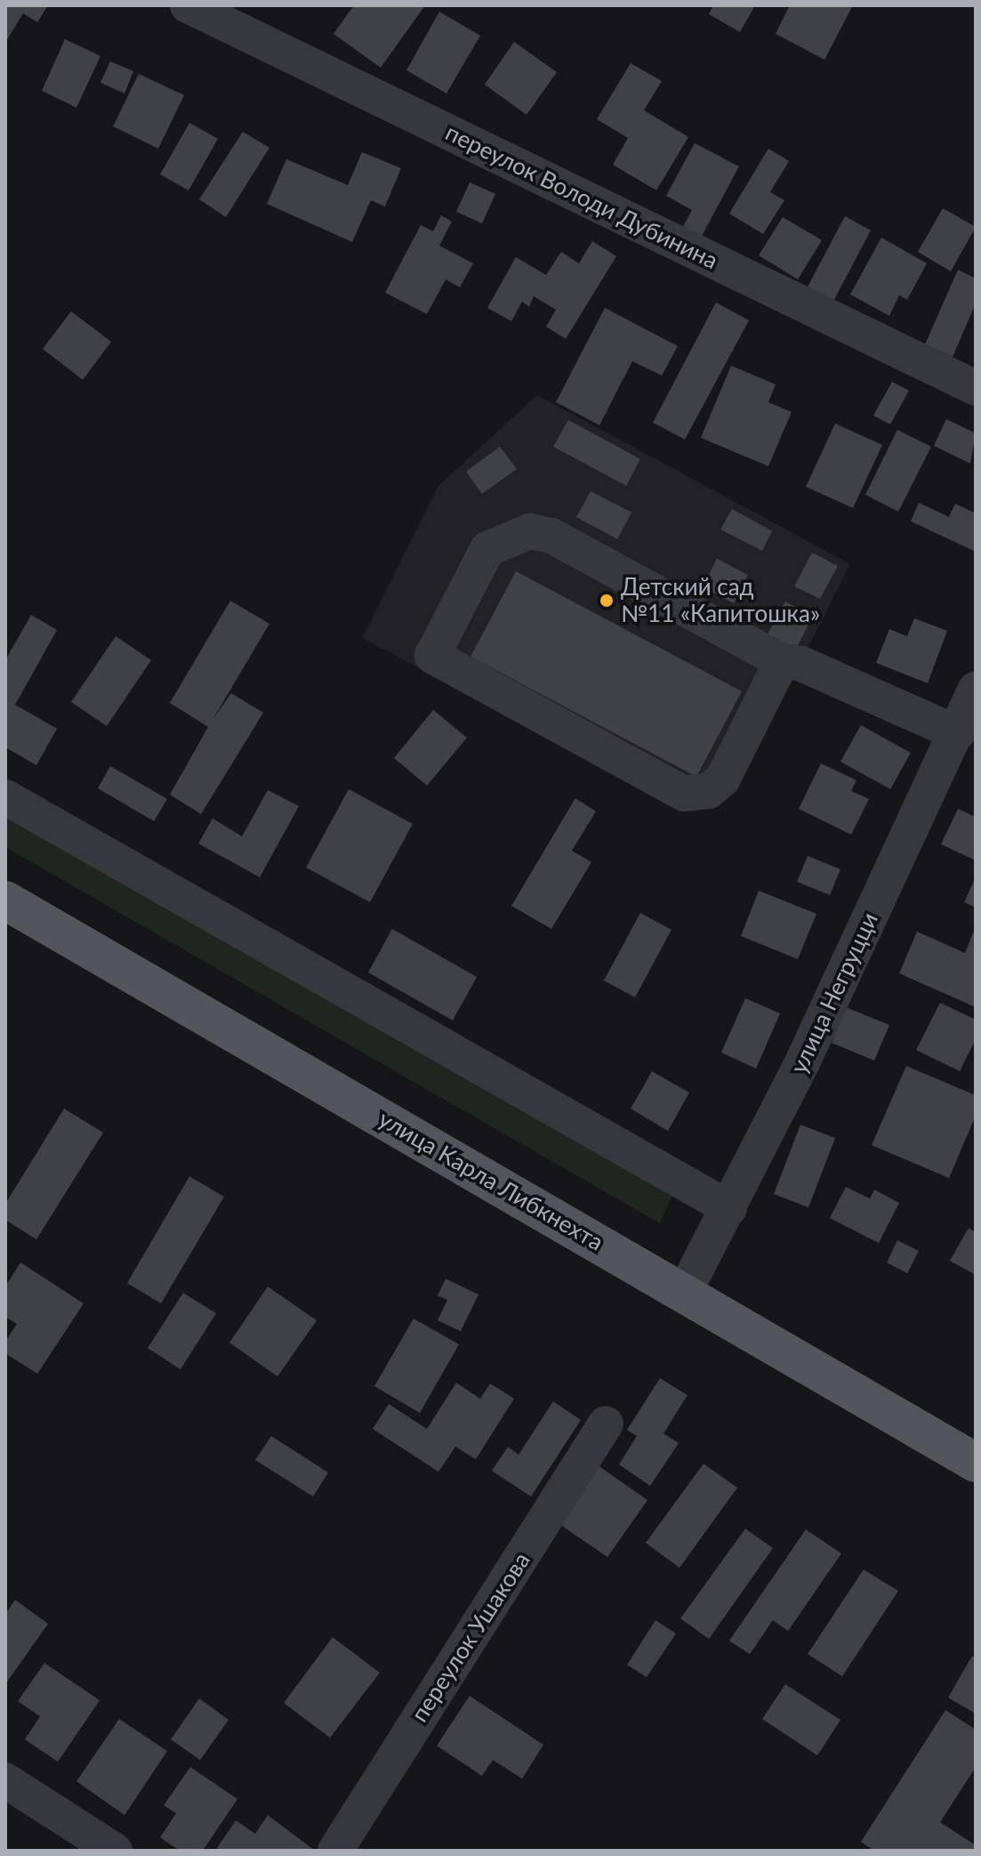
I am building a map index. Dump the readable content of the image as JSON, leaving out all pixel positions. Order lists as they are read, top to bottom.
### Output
{
  "streets": {
    "main road": ["улица Карла Либкнехта"],
    "street": ["переулок Володи Дубинина", "улица Негруцци", "переулок Ушакова"]
  },
  "crossings": [
    ["улица Негруцци", "улица Карла Либкнехта"]
  ],
  "places": ["Детский сад №11 «Капитошка»"]
}
